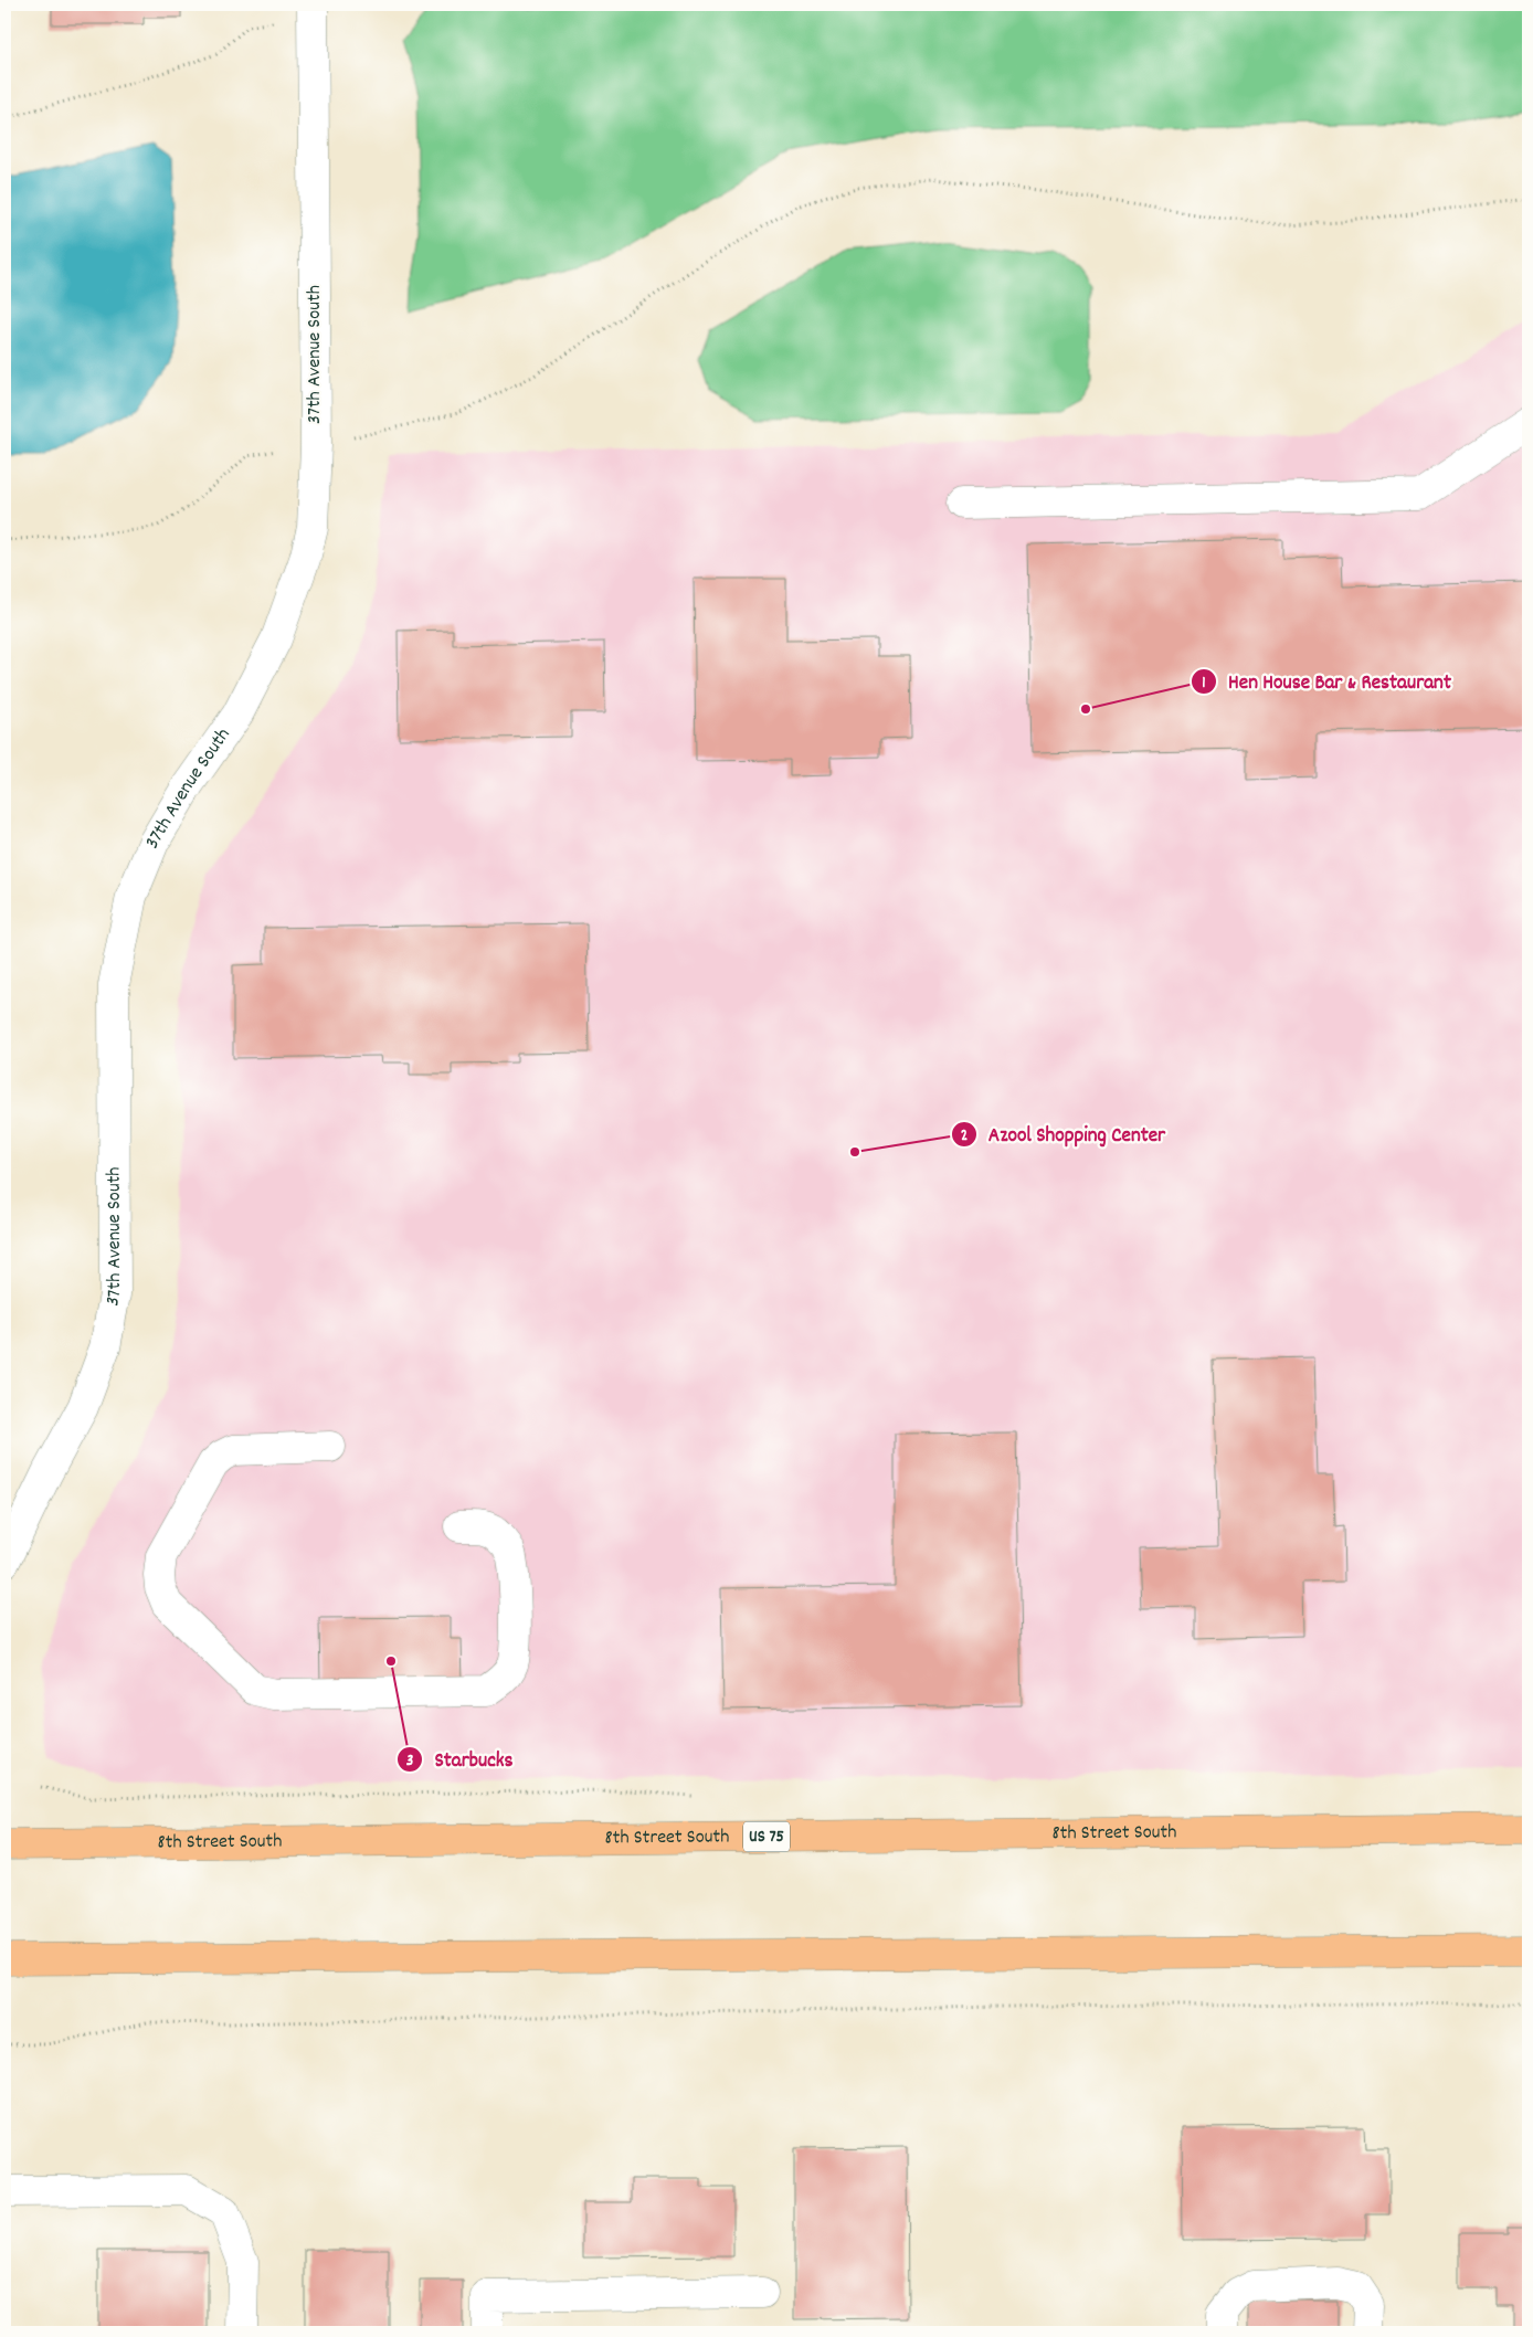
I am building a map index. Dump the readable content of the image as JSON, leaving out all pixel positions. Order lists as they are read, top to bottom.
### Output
{
  "streets": {
    "main road": ["8th Street South", "US 75"],
    "street": ["37th Avenue South"]
  },
  "places": ["Hen House Bar & Restaurant", "Azool Shopping Center", "Starbucks"]
}
